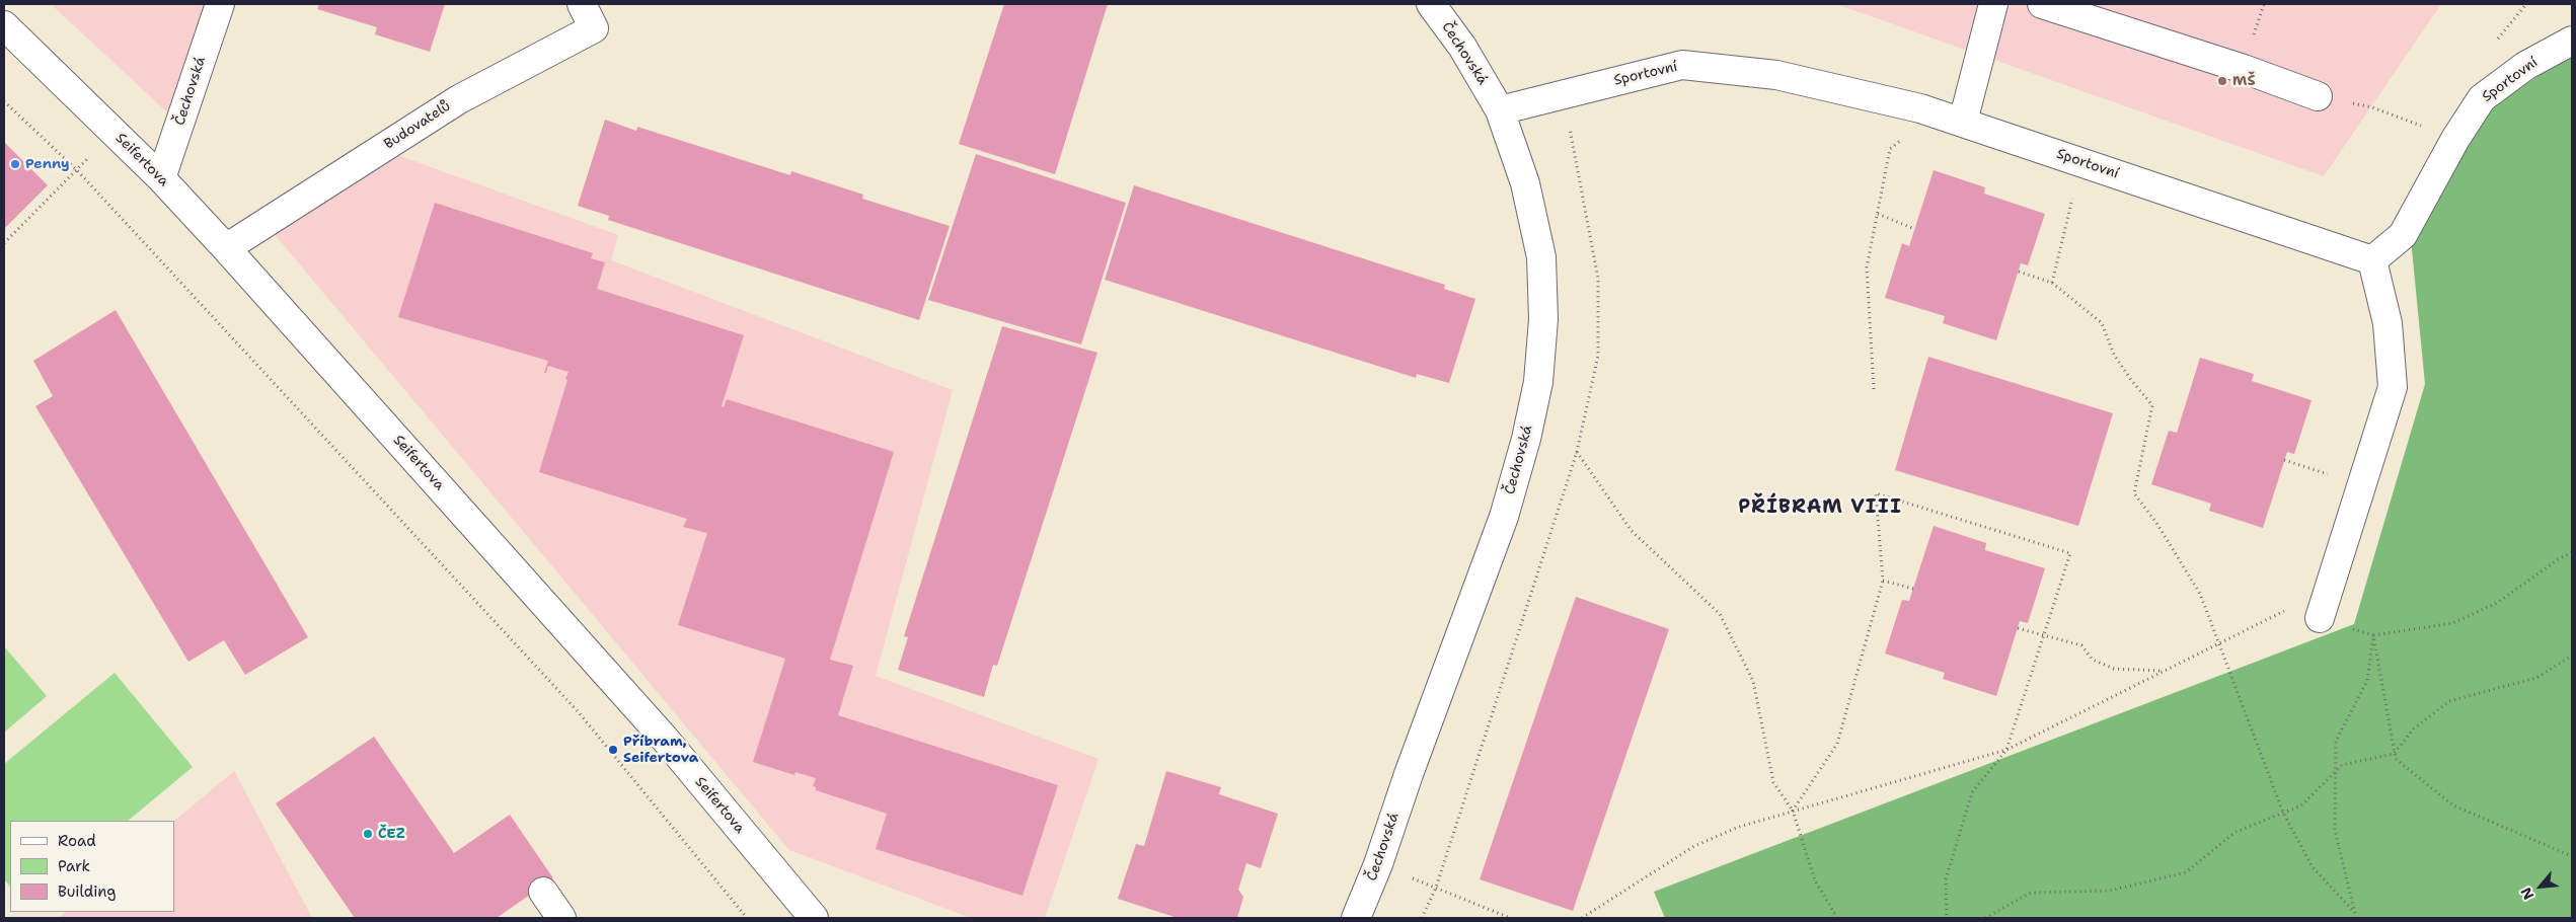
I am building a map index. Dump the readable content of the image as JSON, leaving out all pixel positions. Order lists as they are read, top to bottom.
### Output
{
  "streets": {
    "street": [
      "Čechovská",
      "Sportovní",
      "Budovatelů",
      "Seifertova"
    ]
  },
  "crossings": [
    ["Čechovská", "Sportovní"],
    ["Čechovská", "Seifertova"],
    ["Budovatelů", "Seifertova"]
  ],
  "districts": ["PŘÍBRAM VIII"],
  "places": [
    "MŠ",
    "Penny",
    "Příbram, Seifertova",
    "ČEZ"
  ],
  "legend": ["Road", "Park", "Building"],
  "north": "bottom left"
}
